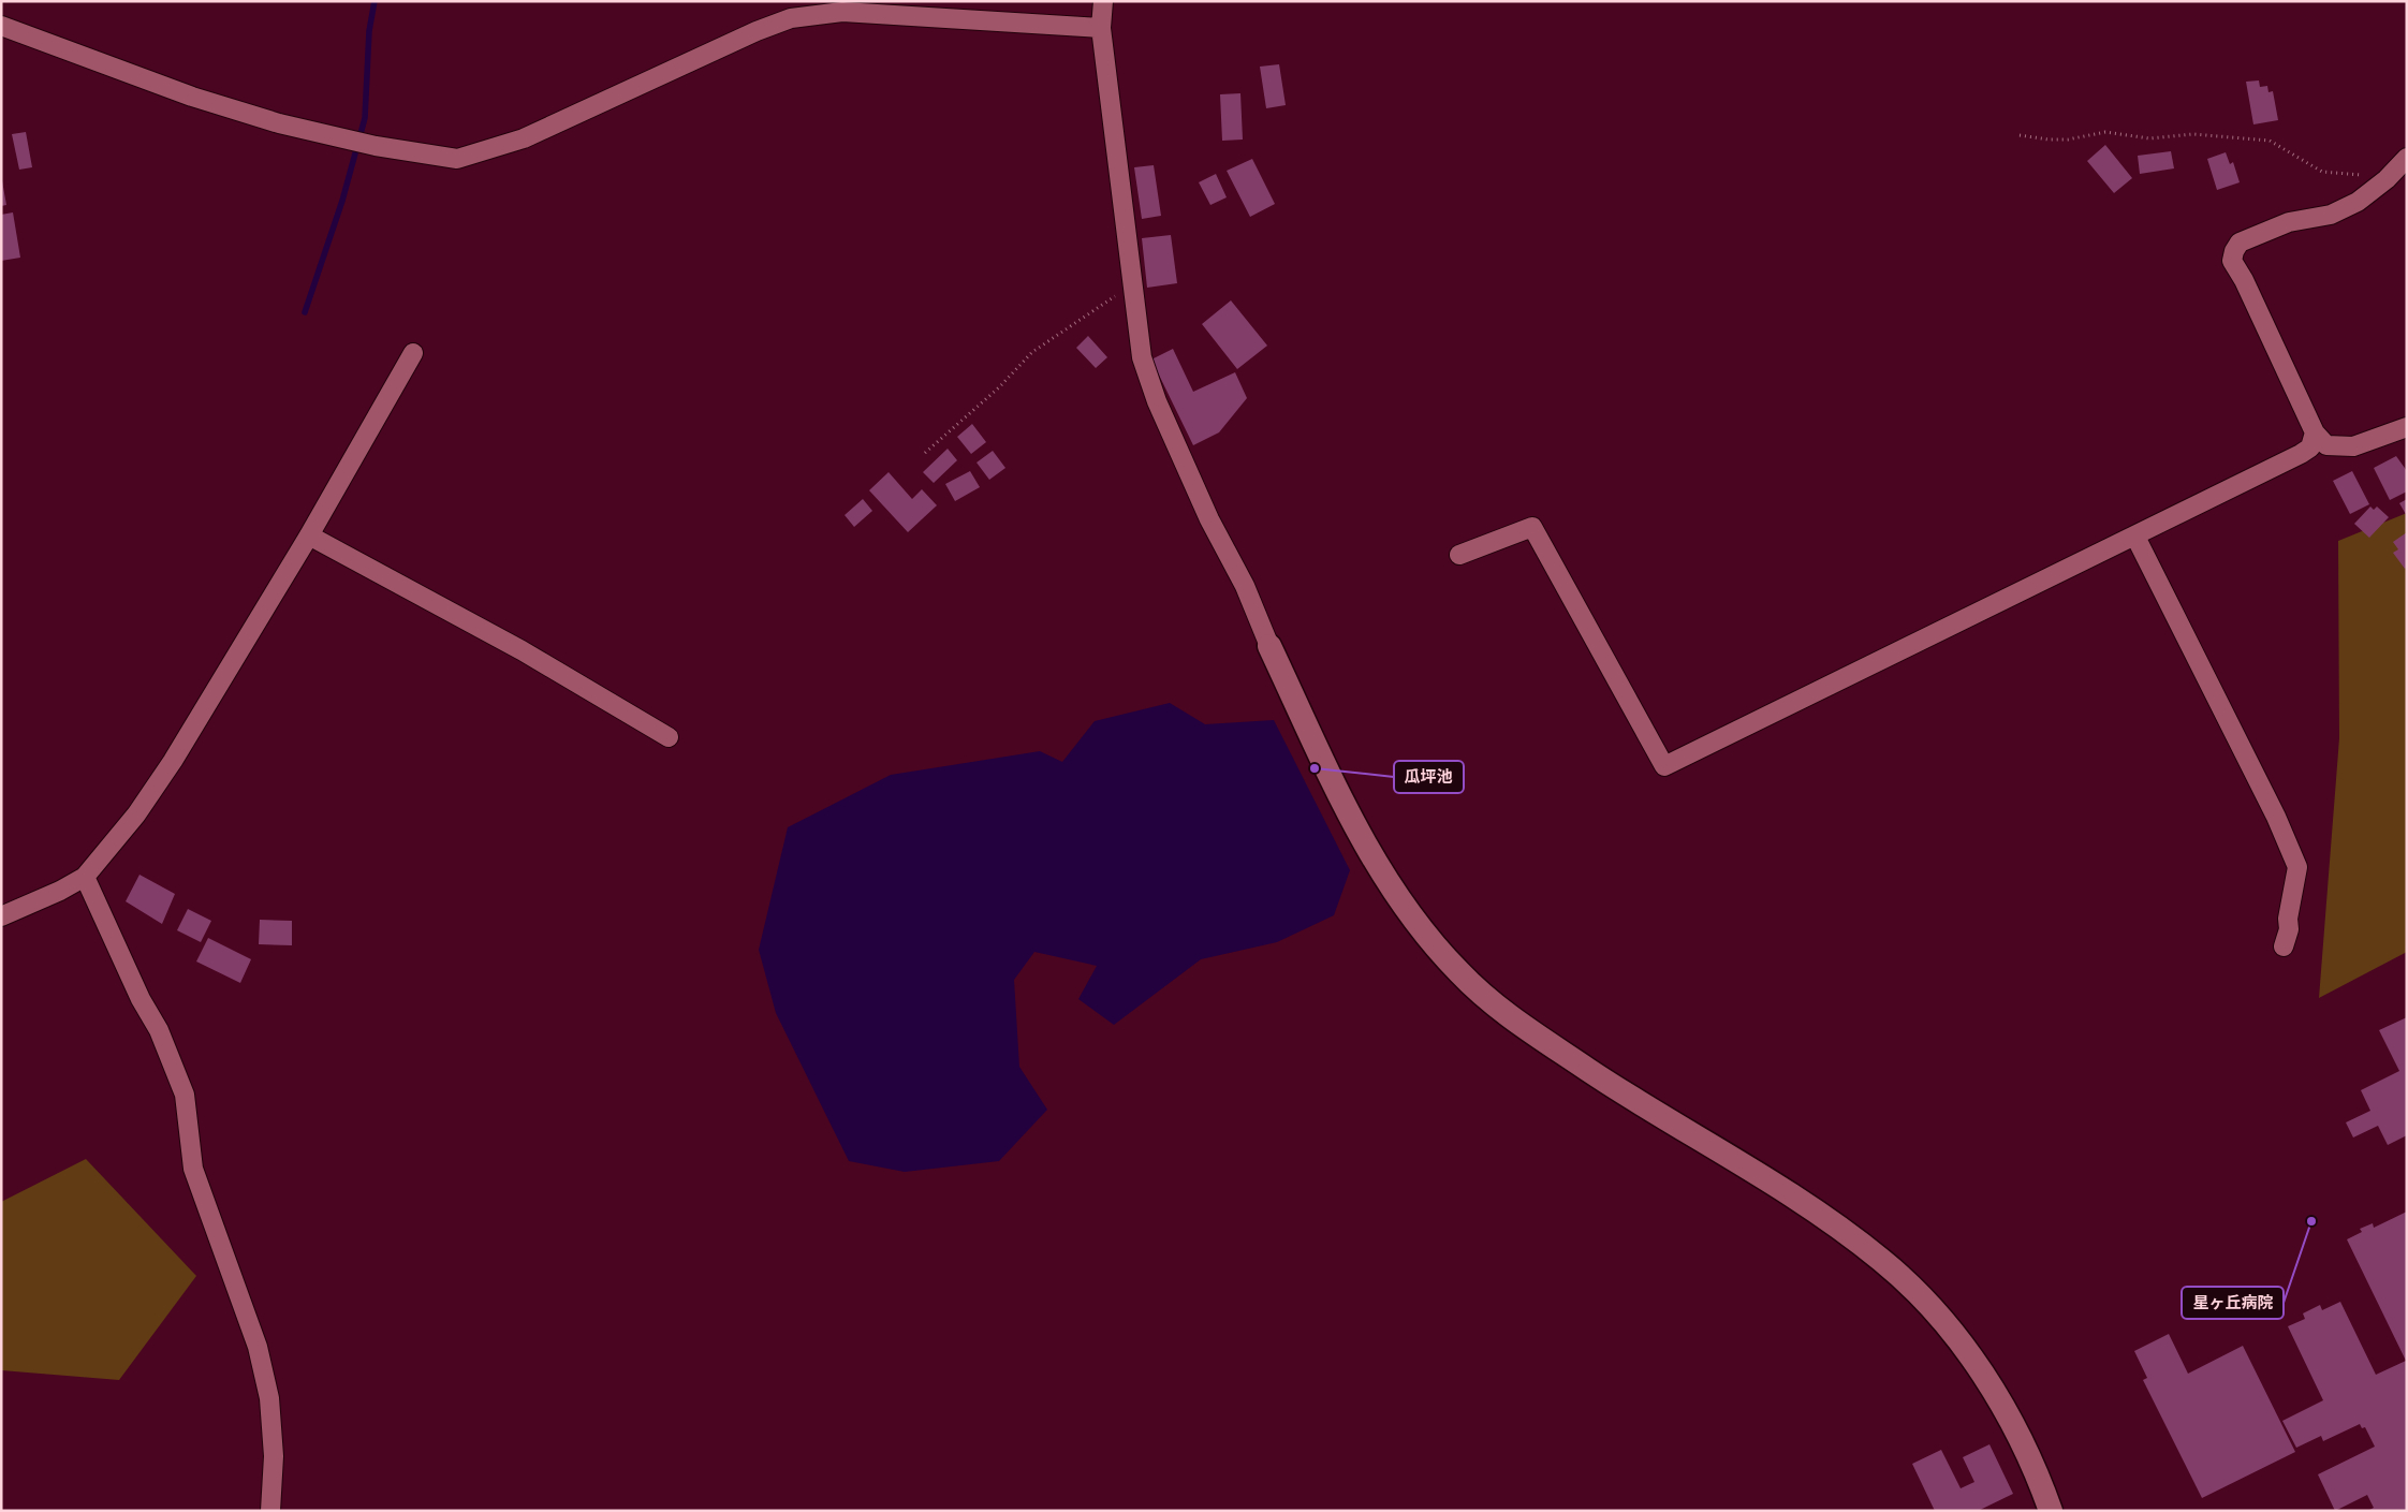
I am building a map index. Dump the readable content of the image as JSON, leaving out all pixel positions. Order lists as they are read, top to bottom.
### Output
{
  "places": ["瓜坪池", "星ヶ丘病院"]
}
